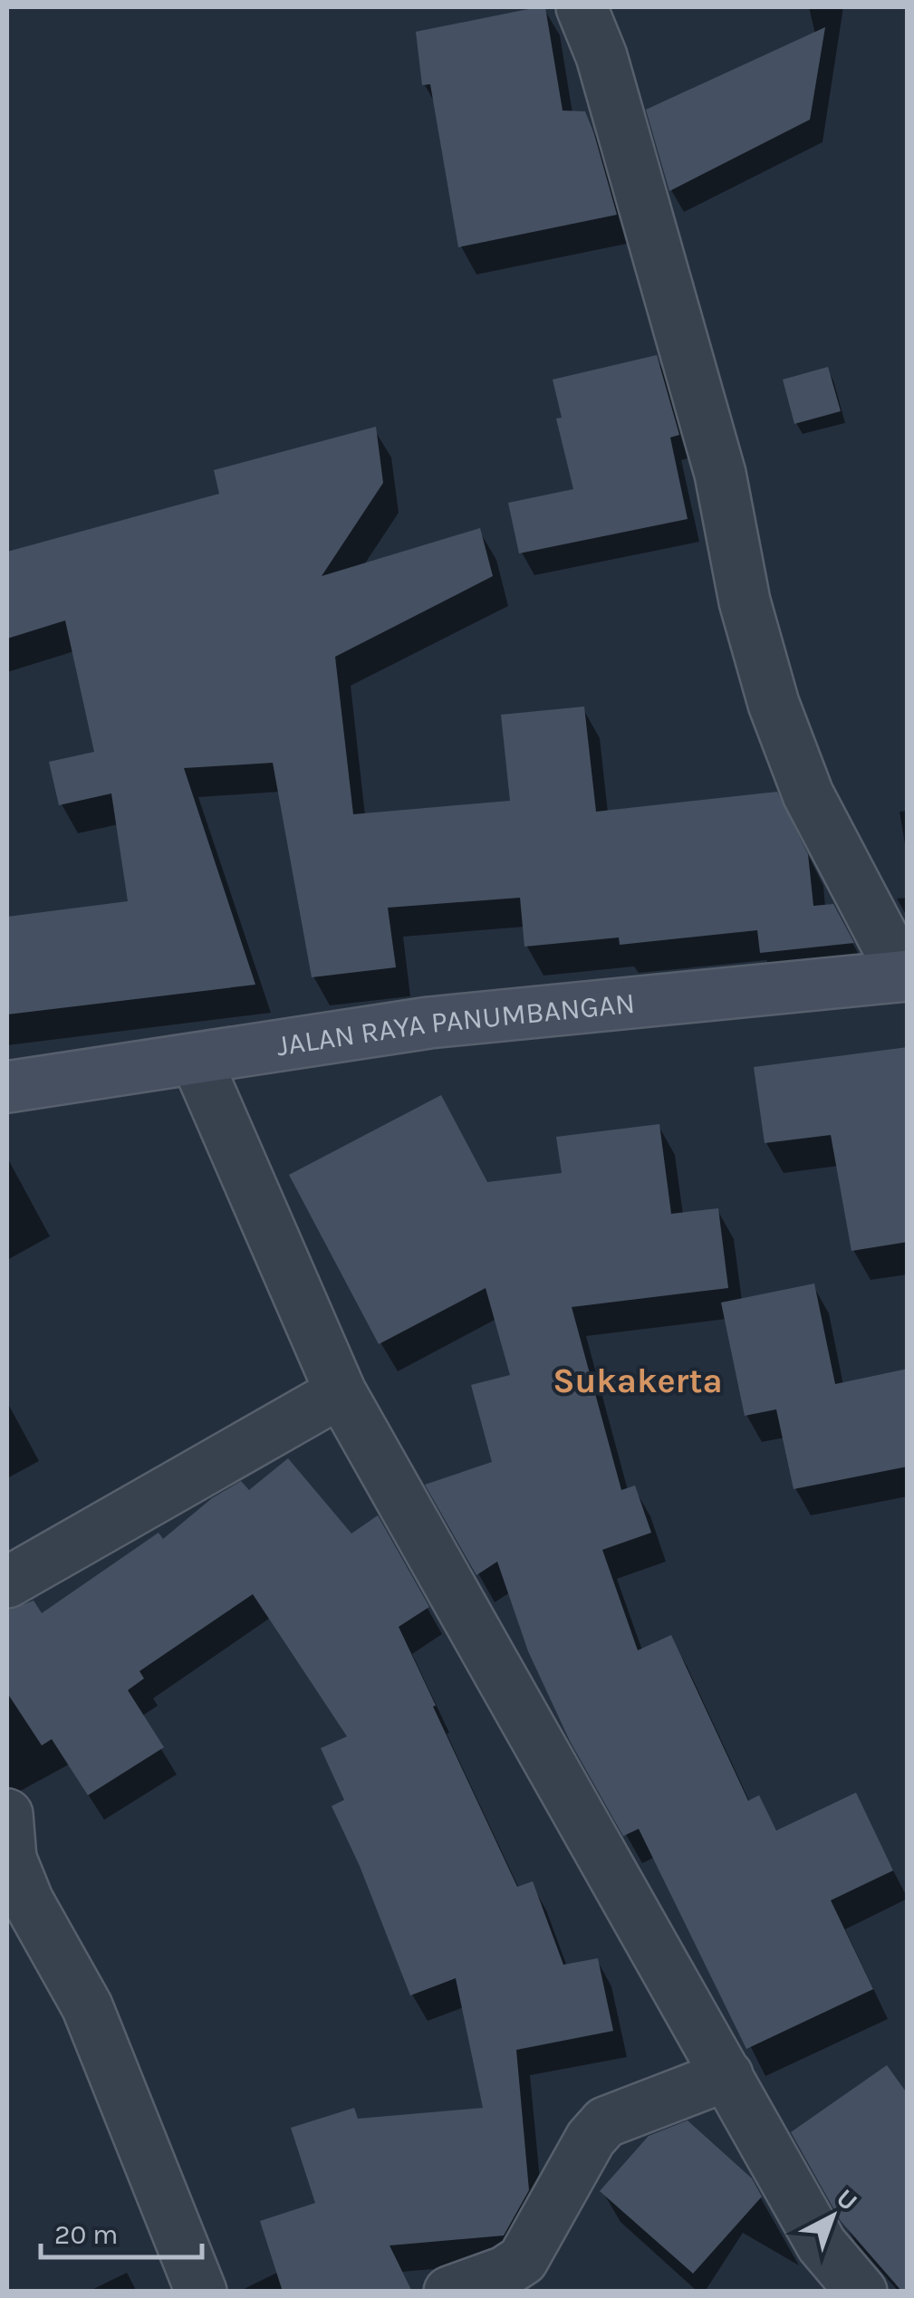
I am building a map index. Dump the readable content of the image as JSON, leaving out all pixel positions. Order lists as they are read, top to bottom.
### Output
{
  "streets": {
    "main road": ["JALAN RAYA PANUMBANGAN"]
  },
  "districts": ["Sukakerta"],
  "scale_bar": "20 m",
  "north": "top right"
}
